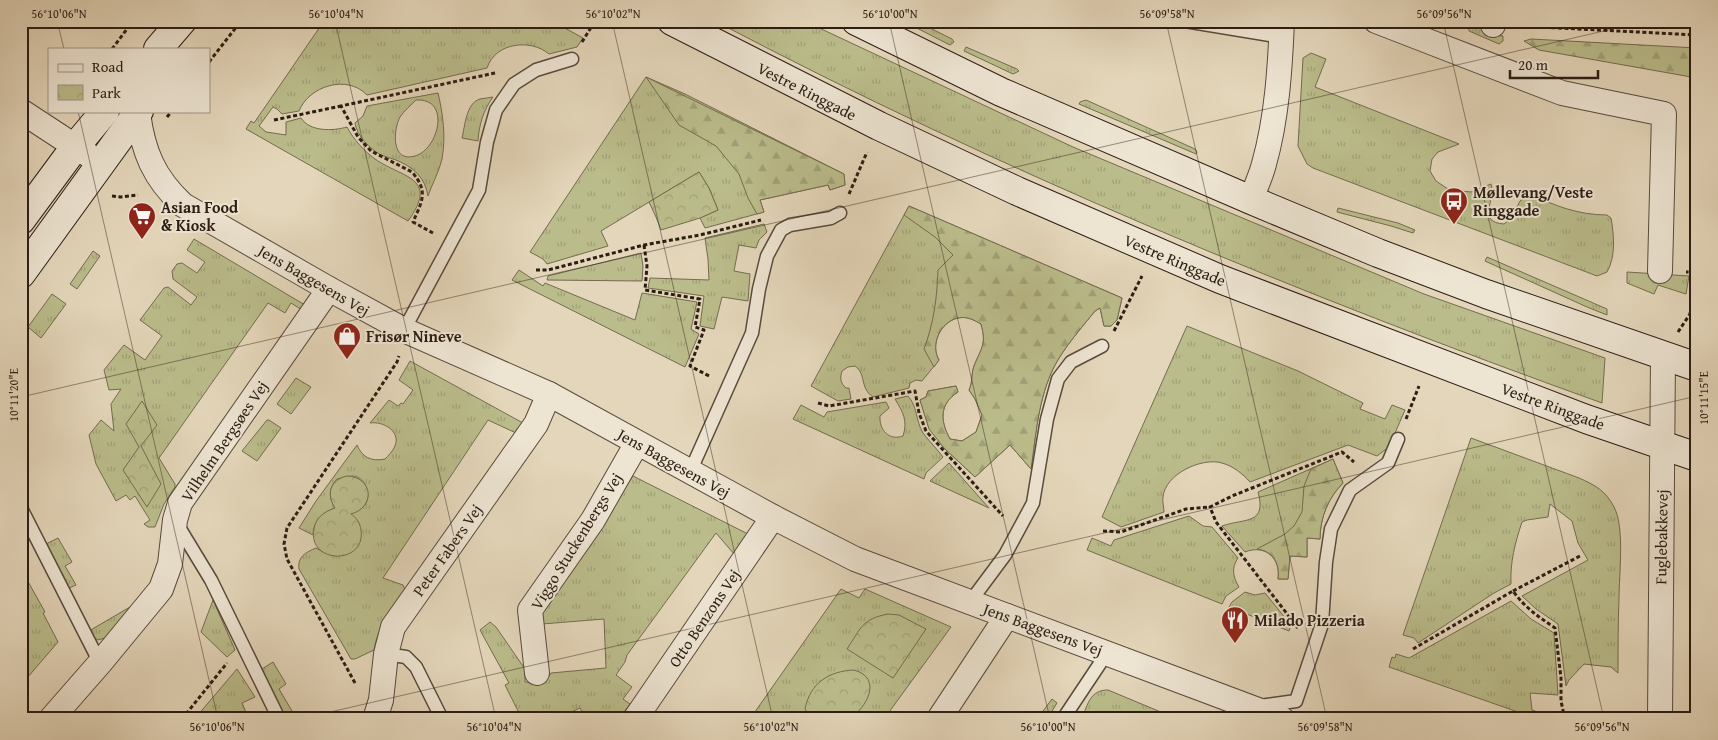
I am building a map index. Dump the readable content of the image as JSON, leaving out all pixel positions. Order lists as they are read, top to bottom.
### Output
{
  "streets": {
    "main road": ["Vestre Ringgade"],
    "street": [
      "Jens Baggesens Vej",
      "Vilhelm Bergsøes Vej",
      "Fuglebakkevej",
      "Viggo Stuckenbergs Vej",
      "Peter Fabers Vej",
      "Otto Benzons Vej"
    ]
  },
  "crossings": [
    ["Vestre Ringgade", "Fuglebakkevej"],
    ["Jens Baggesens Vej", "Vilhelm Bergsøes Vej"],
    ["Jens Baggesens Vej", "Viggo Stuckenbergs Vej"],
    ["Jens Baggesens Vej", "Peter Fabers Vej"],
    ["Jens Baggesens Vej", "Otto Benzons Vej"]
  ],
  "places": {
    "bus stop": ["Møllevang/Veste Ringgade"],
    "supermarket": ["Asian Food & Kiosk"],
    "shop": ["Frisør Nineve"],
    "restaurant": ["Milado Pizzeria"]
  },
  "legend": ["Road", "Park"],
  "scale_bar": "20 m",
  "coordinates": [
    "56°10'06\"N",
    "56°10'04\"N",
    "56°10'02\"N",
    "56°10'00\"N",
    "56°09'58\"N",
    "56°09'56\"N",
    "10°11'20\"E",
    "10°11'15\"E"
  ]
}
